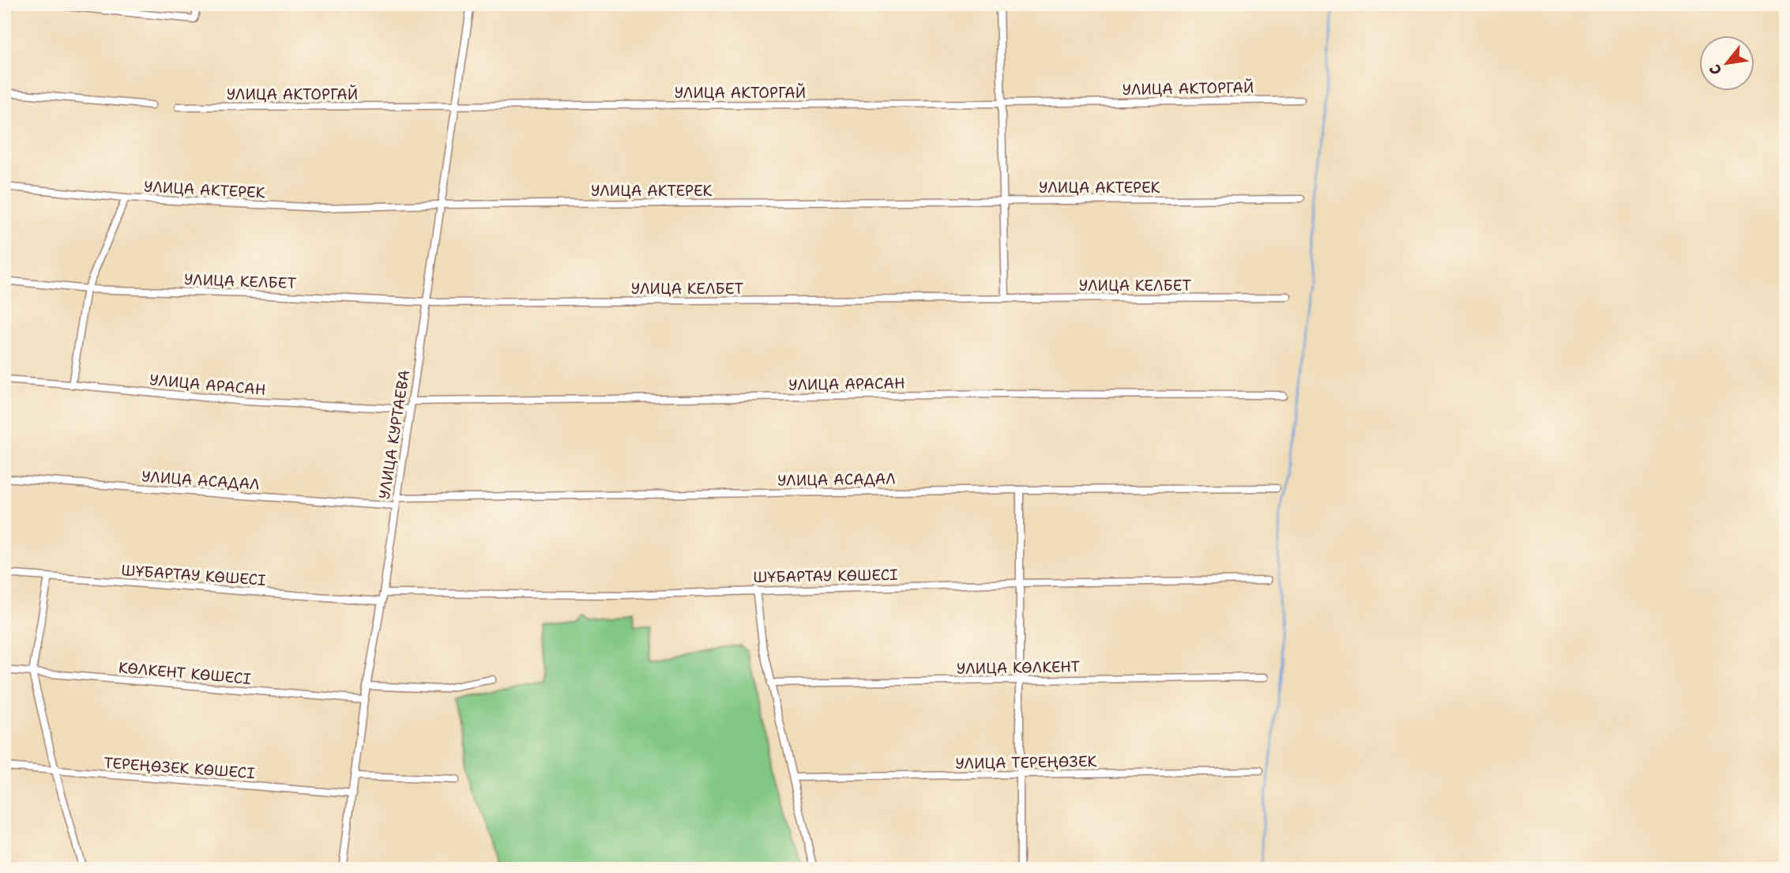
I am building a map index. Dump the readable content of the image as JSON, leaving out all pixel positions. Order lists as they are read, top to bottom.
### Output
{
  "streets": {
    "street": [
      "УЛИЦА АКТОРГАЙ",
      "УЛИЦА АКТЕРЕК",
      "УЛИЦА КЕЛБЕТ",
      "УЛИЦА АРАСАН",
      "УЛИЦА КУРТАЕВА",
      "УЛИЦА АСАДАЛ",
      "ШҰБАРТАУ КӨШЕСІ",
      "УЛИЦА КӨЛКЕНТ",
      "КӨЛКЕНТ КӨШЕСІ",
      "УЛИЦА ТЕРЕҢӨЗЕК",
      "ТЕРЕҢӨЗЕК КӨШЕСІ"
    ]
  },
  "crossings": [
    ["УЛИЦА АКТОРГАЙ", "УЛИЦА КУРТАЕВА"],
    ["УЛИЦА АКТЕРЕК", "УЛИЦА КУРТАЕВА"],
    ["УЛИЦА КЕЛБЕТ", "УЛИЦА КУРТАЕВА"],
    ["УЛИЦА АРАСАН", "УЛИЦА КУРТАЕВА"],
    ["УЛИЦА КУРТАЕВА", "УЛИЦА АСАДАЛ"],
    ["УЛИЦА КУРТАЕВА", "ШҰБАРТАУ КӨШЕСІ"],
    ["УЛИЦА КУРТАЕВА", "КӨЛКЕНТ КӨШЕСІ"],
    ["УЛИЦА КУРТАЕВА", "ТЕРЕҢӨЗЕК КӨШЕСІ"]
  ],
  "north": "bottom left"
}
